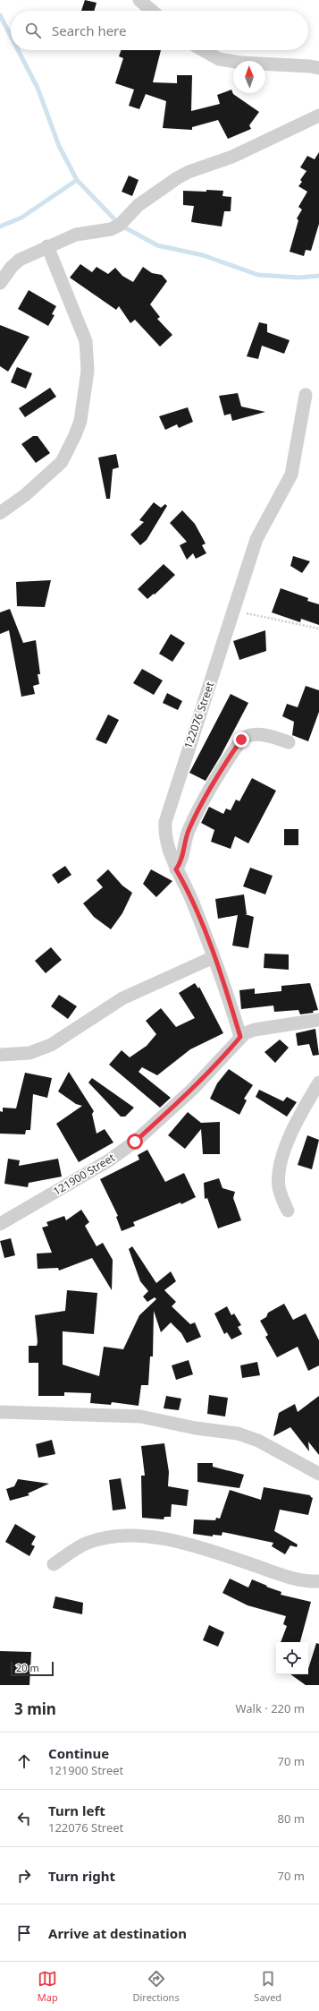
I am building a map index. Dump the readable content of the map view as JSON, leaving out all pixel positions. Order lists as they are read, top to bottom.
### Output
{
  "streets": {
    "street": ["122076 Street", "121900 Street"]
  },
  "crossings": [
    ["122076 Street", "121900 Street"]
  ],
  "scale_bar": "20 m",
  "north": "top",
  "page": {
    "search": "Search here",
    "scale": "20 m",
    "heading": ["3 min", "Walk · 220 m"],
    "list": [
      ["Continue", "121900 Street", "70 m"],
      ["Turn left", "122076 Street", "80 m"],
      ["Turn right", "70 m"],
      "Arrive at destination"
    ],
    "nav": ["Map", "Directions", "Saved"]
  }
}
